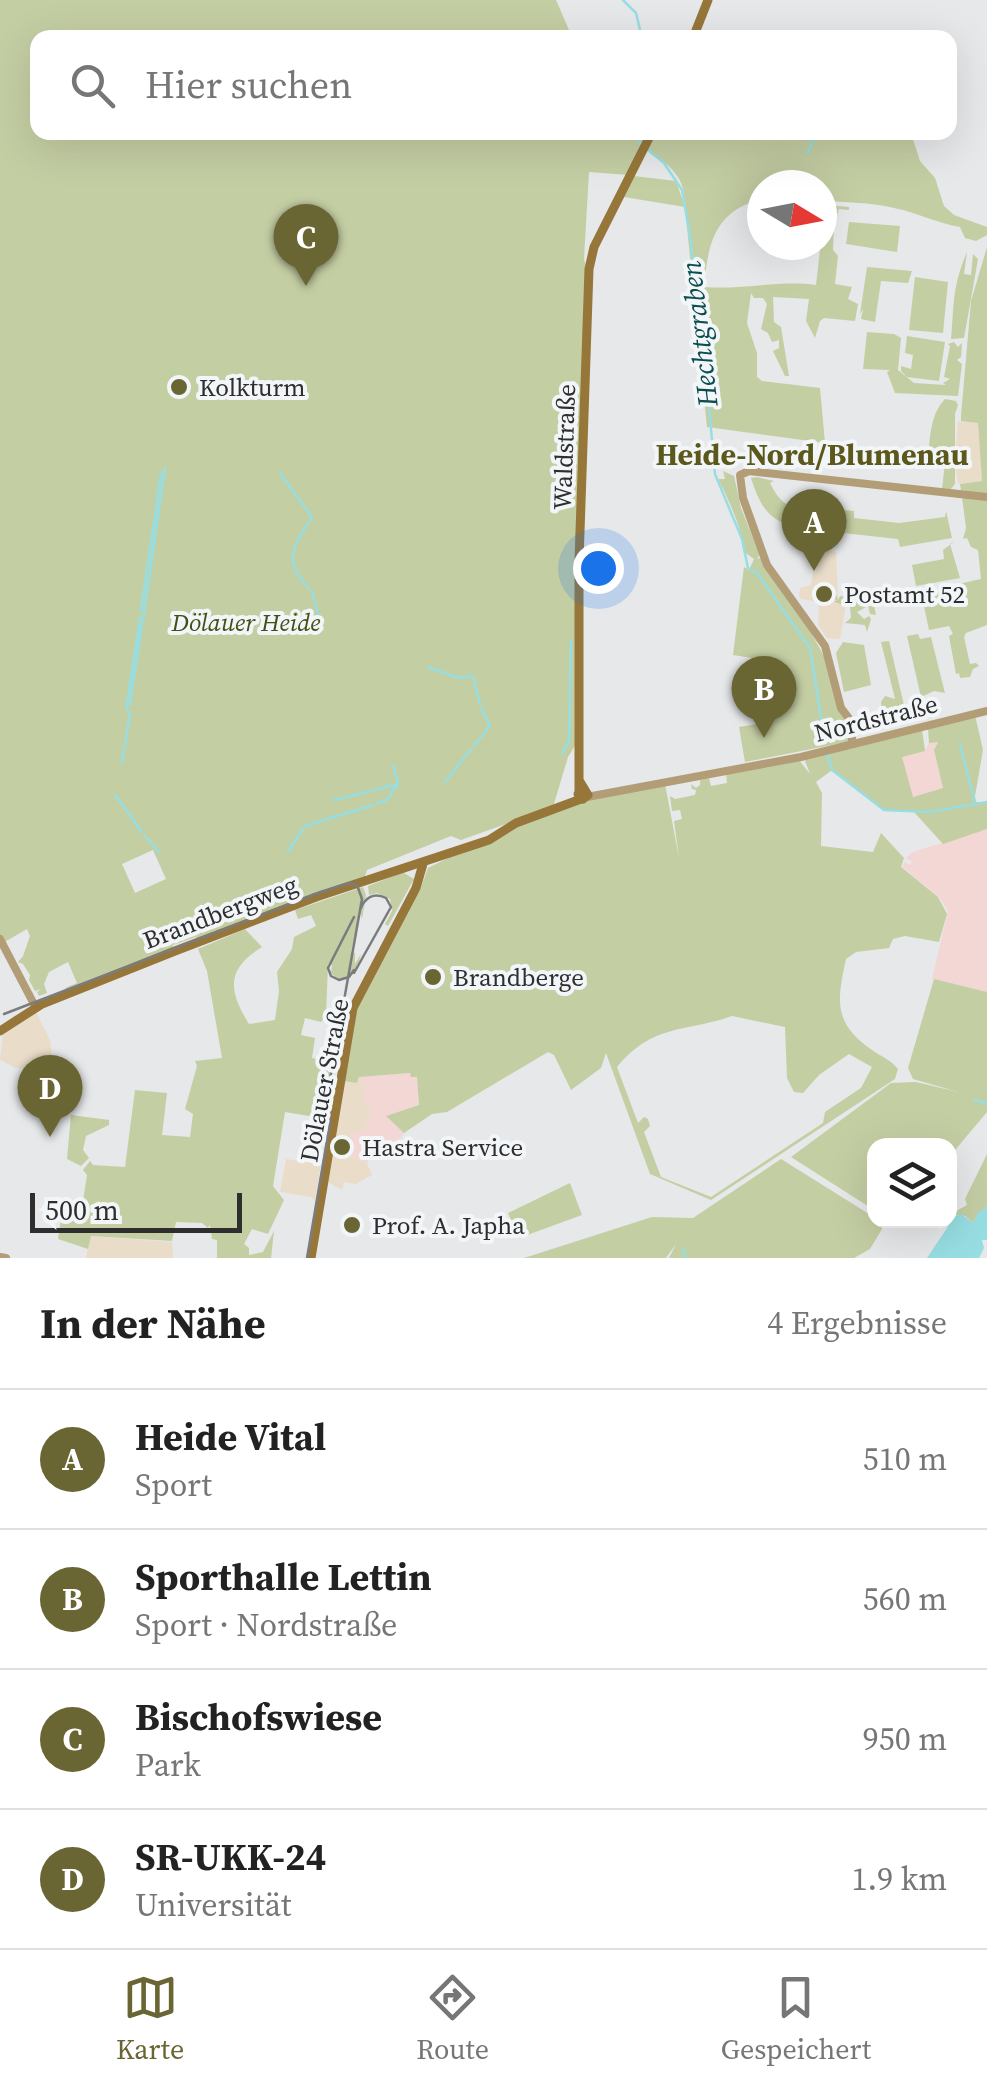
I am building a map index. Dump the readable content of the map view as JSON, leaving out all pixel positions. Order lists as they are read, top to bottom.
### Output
{
  "streets": {
    "main road": [
      "Waldstraße",
      "Nordstraße",
      "Brandbergweg",
      "Dölauer Straße"
    ]
  },
  "crossings": [
    ["Waldstraße", "Nordstraße"],
    ["Nordstraße", "Brandbergweg"],
    ["Nordstraße", "Dölauer Straße"],
    ["Brandbergweg", "Dölauer Straße"]
  ],
  "districts": ["Heide-Nord/Blumenau"],
  "water": ["Hechtgraben"],
  "parks": ["Dölauer Heide"],
  "places": [
    "Kolkturm",
    "Postamt 52",
    "Brandberge",
    "Hastra Service",
    "Prof. A. Japha"
  ],
  "scale_bar": "500 m",
  "north": "right",
  "page": {
    "search": "Hier suchen",
    "pins": [
      "C",
      "A",
      "B",
      "D"
    ],
    "scale": "500 m",
    "heading": ["In der Nähe", "4 Ergebnisse"],
    "list": [
      {
        "mark": "A",
        "name": "Heide Vital",
        "note": "Sport",
        "value": "510 m"
      },
      {
        "mark": "B",
        "name": "Sporthalle Lettin",
        "note": "Sport · Nordstraße",
        "value": "560 m"
      },
      {
        "mark": "C",
        "name": "Bischofswiese",
        "note": "Park",
        "value": "950 m"
      },
      {
        "mark": "D",
        "name": "SR-UKK-24",
        "note": "Universität",
        "value": "1.9 km"
      }
    ],
    "nav": ["Karte", "Route", "Gespeichert"]
  }
}
